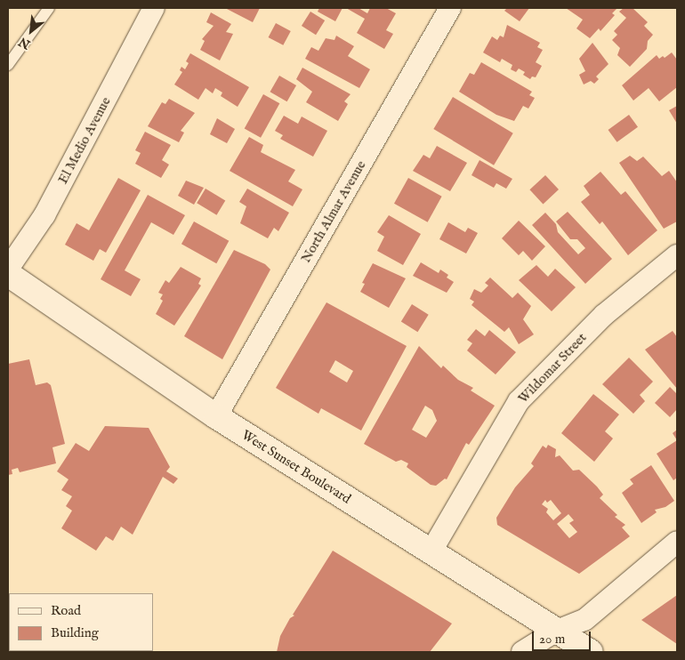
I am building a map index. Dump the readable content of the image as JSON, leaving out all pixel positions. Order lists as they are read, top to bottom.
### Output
{
  "streets": {
    "main road": ["West Sunset Boulevard"],
    "street": ["El Medio Avenue", "North Almar Avenue", "Wildomar Street"]
  },
  "crossings": [
    ["North Almar Avenue", "West Sunset Boulevard"],
    ["Wildomar Street", "West Sunset Boulevard"]
  ],
  "legend": ["Road", "Building"],
  "scale_bar": "20 m",
  "north": "bottom left"
}
